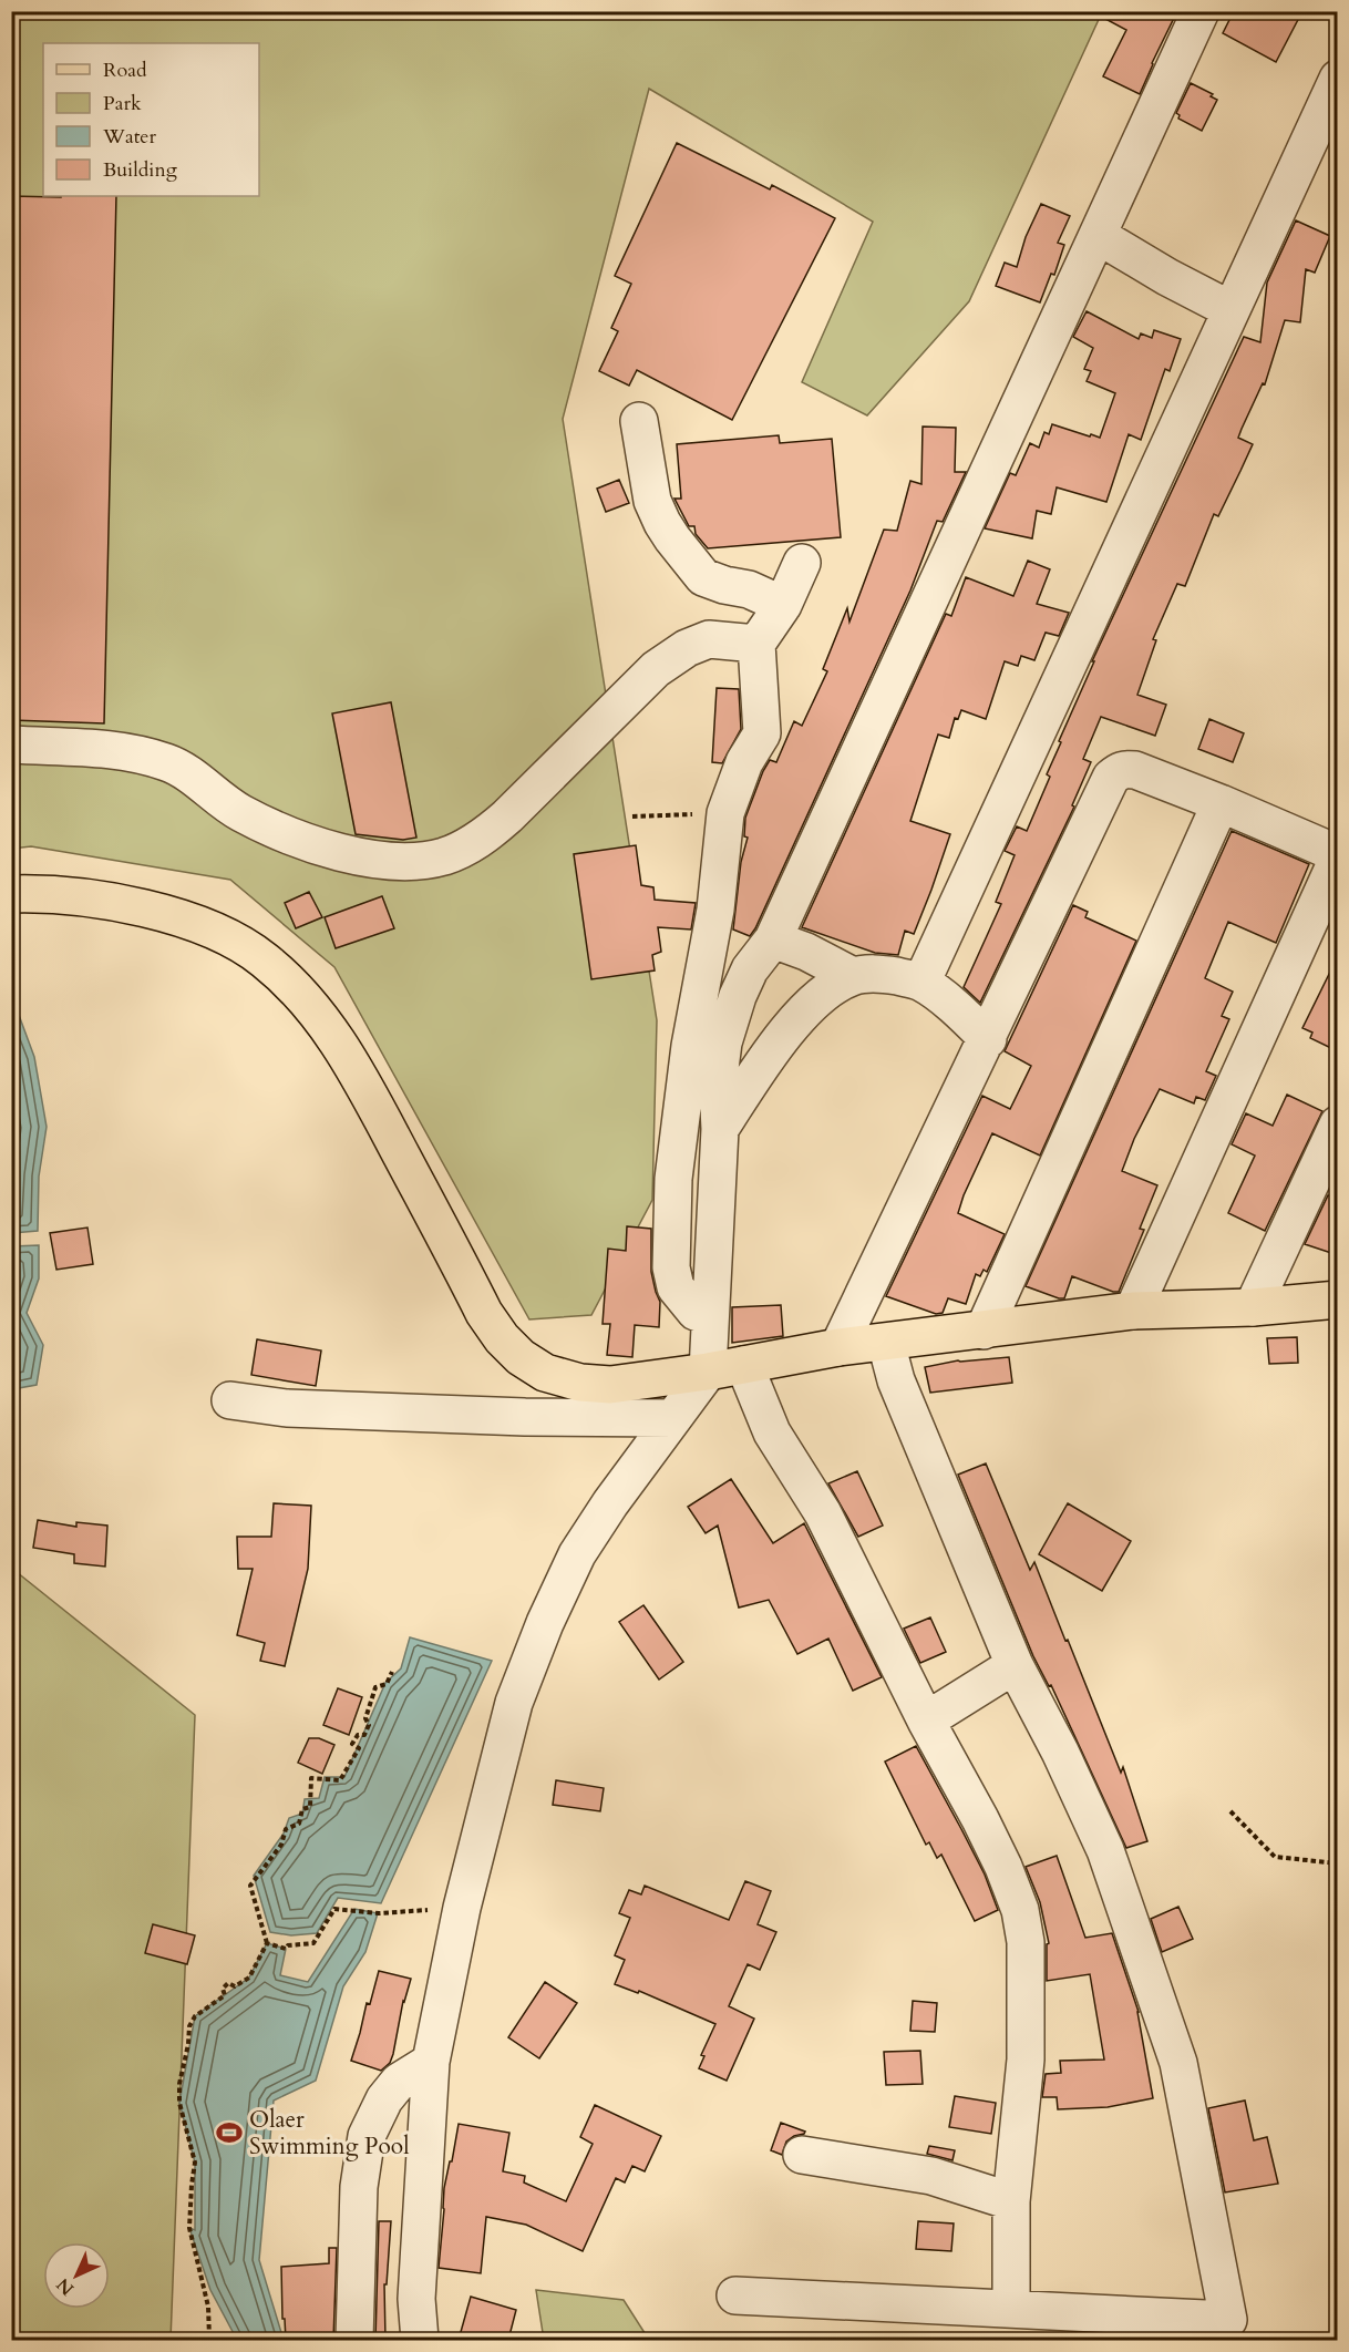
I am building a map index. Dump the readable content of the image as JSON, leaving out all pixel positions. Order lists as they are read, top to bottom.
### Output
{
  "places": {
    "sports": ["Olaer Swimming Pool"]
  },
  "legend": [
    "Road",
    "Park",
    "Water",
    "Building"
  ],
  "north": "bottom left"
}
